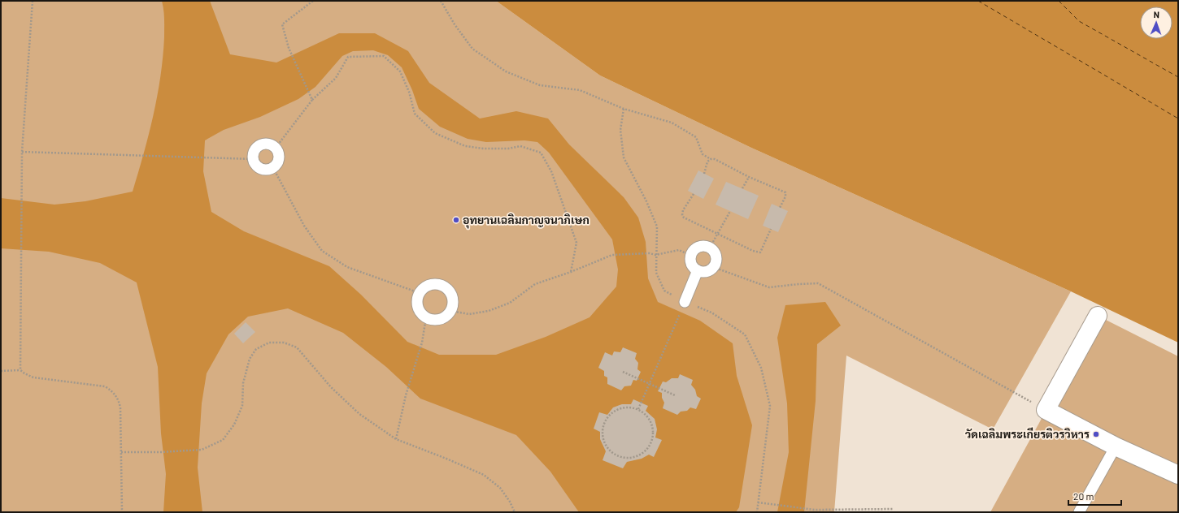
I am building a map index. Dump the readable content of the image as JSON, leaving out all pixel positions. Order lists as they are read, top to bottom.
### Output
{
  "places": ["อุทยานเฉลิมกาญจนาภิเษก", "วัดเฉลิมพระเกียรติวรวิหาร"],
  "scale_bar": "20 m",
  "north": "top"
}
